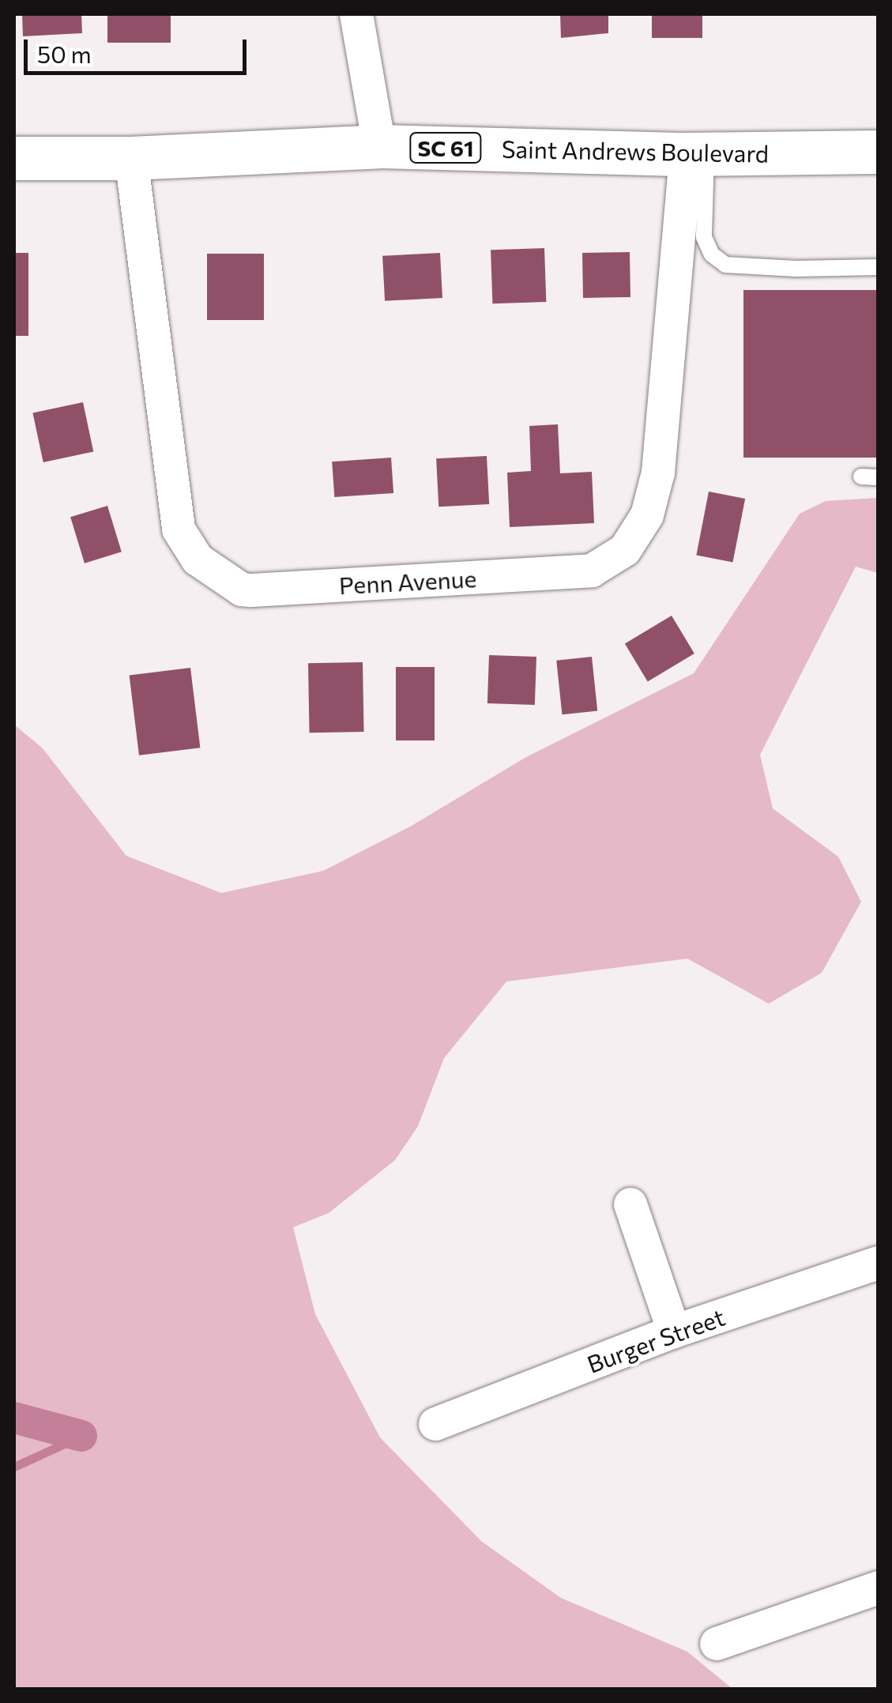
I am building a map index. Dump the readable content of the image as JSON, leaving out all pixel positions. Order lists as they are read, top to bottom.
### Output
{
  "streets": {
    "main road": ["SC 61", "Saint Andrews Boulevard"],
    "street": ["Penn Avenue", "Burger Street"]
  },
  "crossings": [
    ["Saint Andrews Boulevard", "Penn Avenue"]
  ],
  "scale_bar": "50 m"
}
